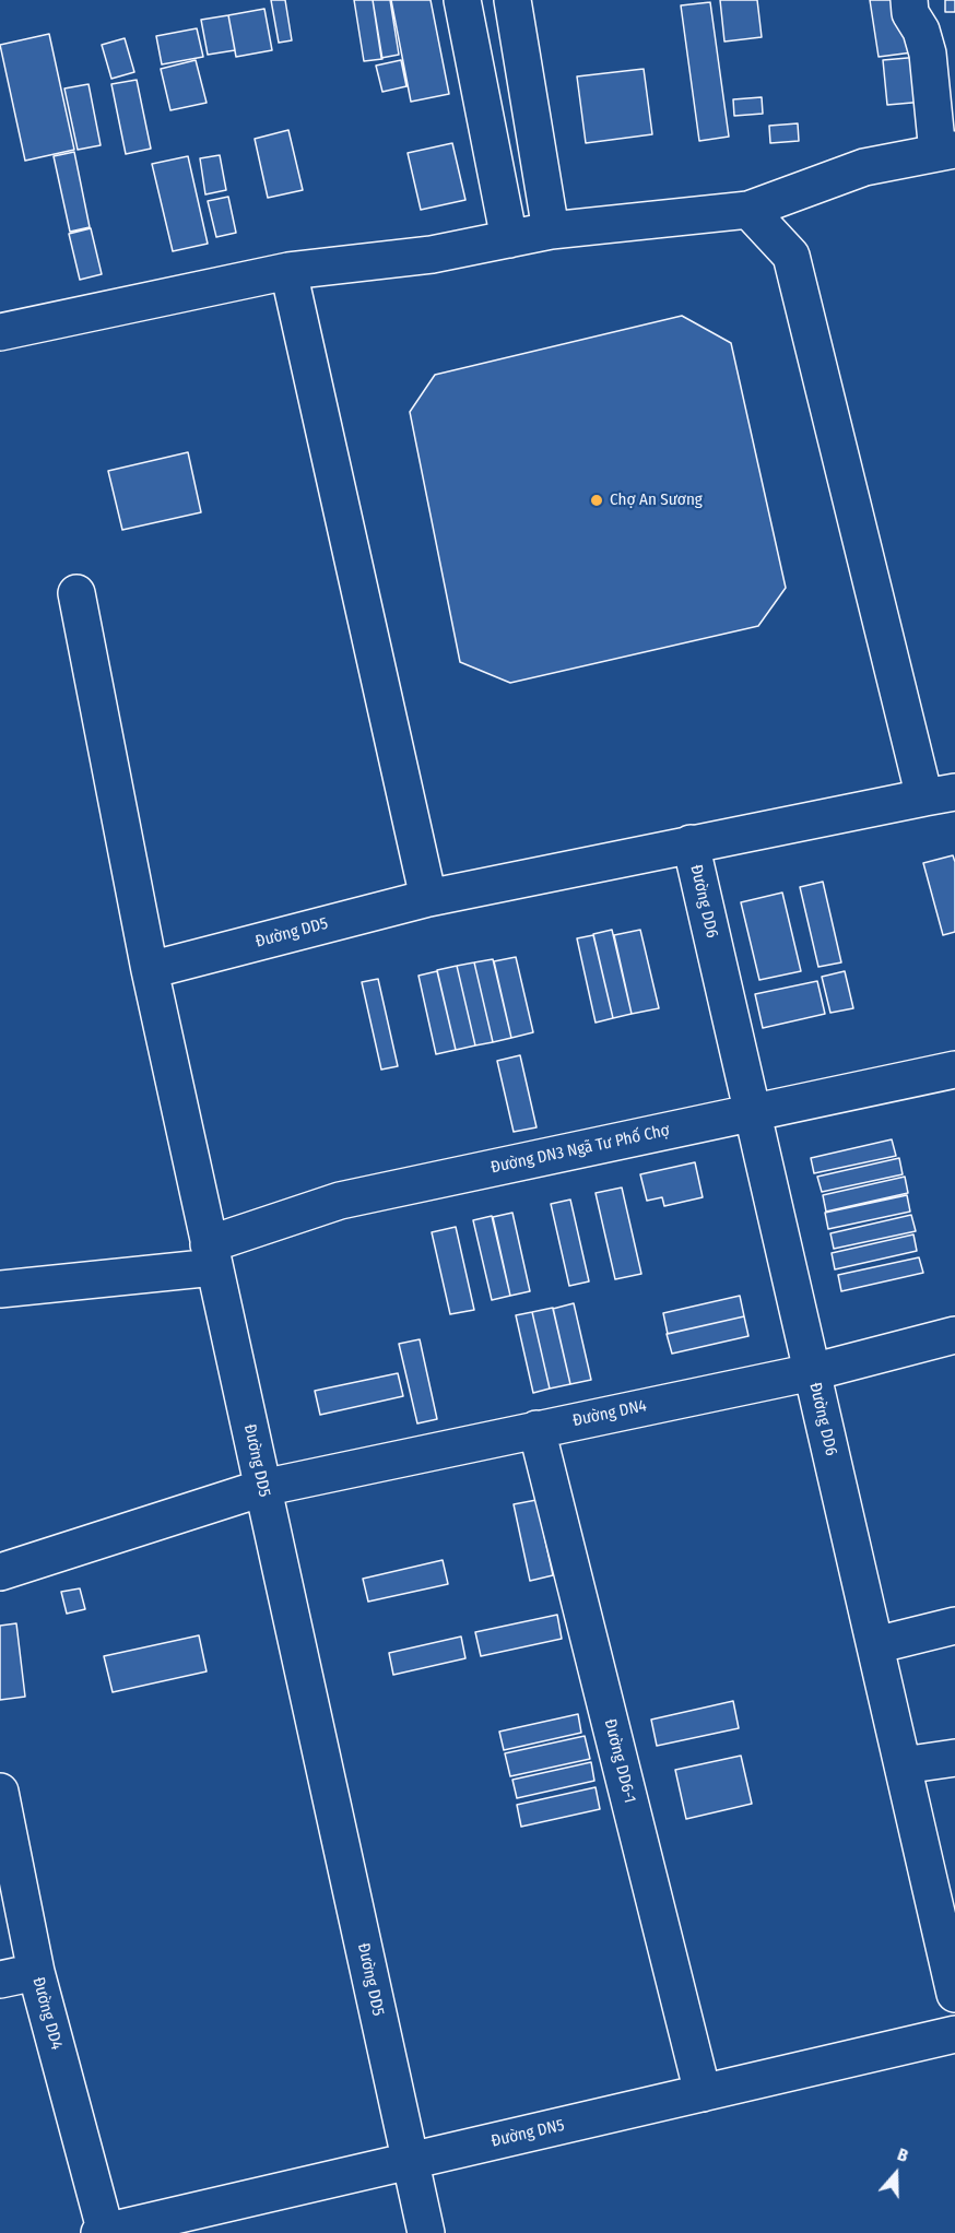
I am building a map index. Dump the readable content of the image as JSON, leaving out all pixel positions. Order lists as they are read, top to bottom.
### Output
{
  "streets": {
    "street": [
      "Đường DD6",
      "Đường DD5",
      "Đường DN3 Ngã Tư Phố Chợ",
      "Đường DN4",
      "Đường DD6-1",
      "Đường DD4",
      "Đường DN5"
    ]
  },
  "crossings": [
    ["Đường DD6", "Đường DD5"],
    ["Đường DD6", "Đường DN3 Ngã Tư Phố Chợ"],
    ["Đường DD6", "Đường DN4"],
    ["Đường DD5", "Đường DN3 Ngã Tư Phố Chợ"],
    ["Đường DD5", "Đường DN4"],
    ["Đường DD5", "Đường DN5"],
    ["Đường DN4", "Đường DD6-1"],
    ["Đường DD6-1", "Đường DN5"],
    ["Đường DD4", "Đường DN5"]
  ],
  "places": ["Chợ An Sương"],
  "north": "top"
}
